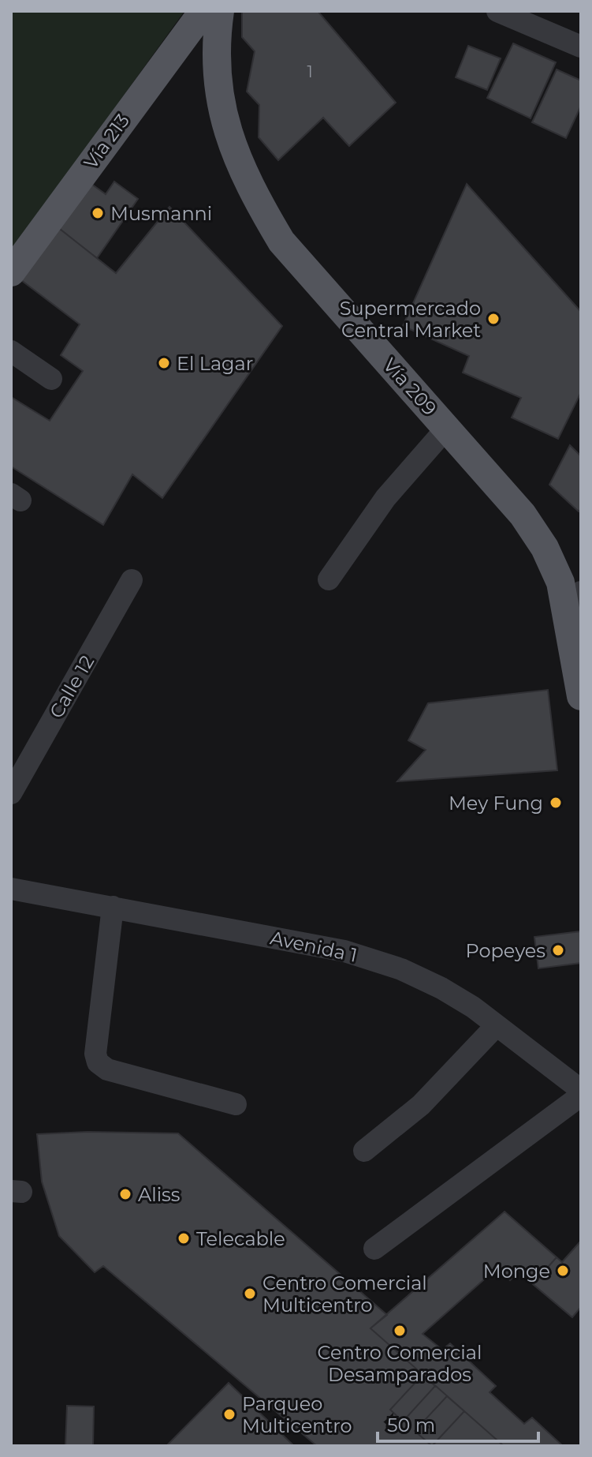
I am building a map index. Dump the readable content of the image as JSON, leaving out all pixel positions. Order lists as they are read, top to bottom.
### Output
{
  "streets": {
    "main road": ["Vía 213", "Vía 209"],
    "street": ["Calle 12", "Avenida 1"]
  },
  "places": [
    "Musmanni",
    "Supermercado Central Market",
    "El Lagar",
    "Mey Fung",
    "Popeyes",
    "Aliss",
    "Telecable",
    "Monge",
    "Centro Comercial Multicentro",
    "Centro Comercial Desamparados",
    "Parqueo Multicentro"
  ],
  "house_numbers": ["1"],
  "scale_bar": "50 m"
}
